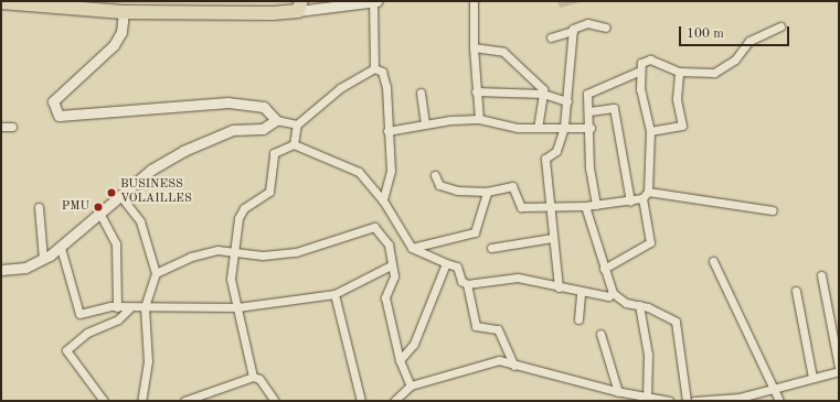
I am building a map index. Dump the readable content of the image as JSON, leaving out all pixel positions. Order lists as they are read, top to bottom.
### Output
{
  "places": ["BUSINESS VOLAILLES", "PMU"],
  "scale_bar": "100 m"
}
